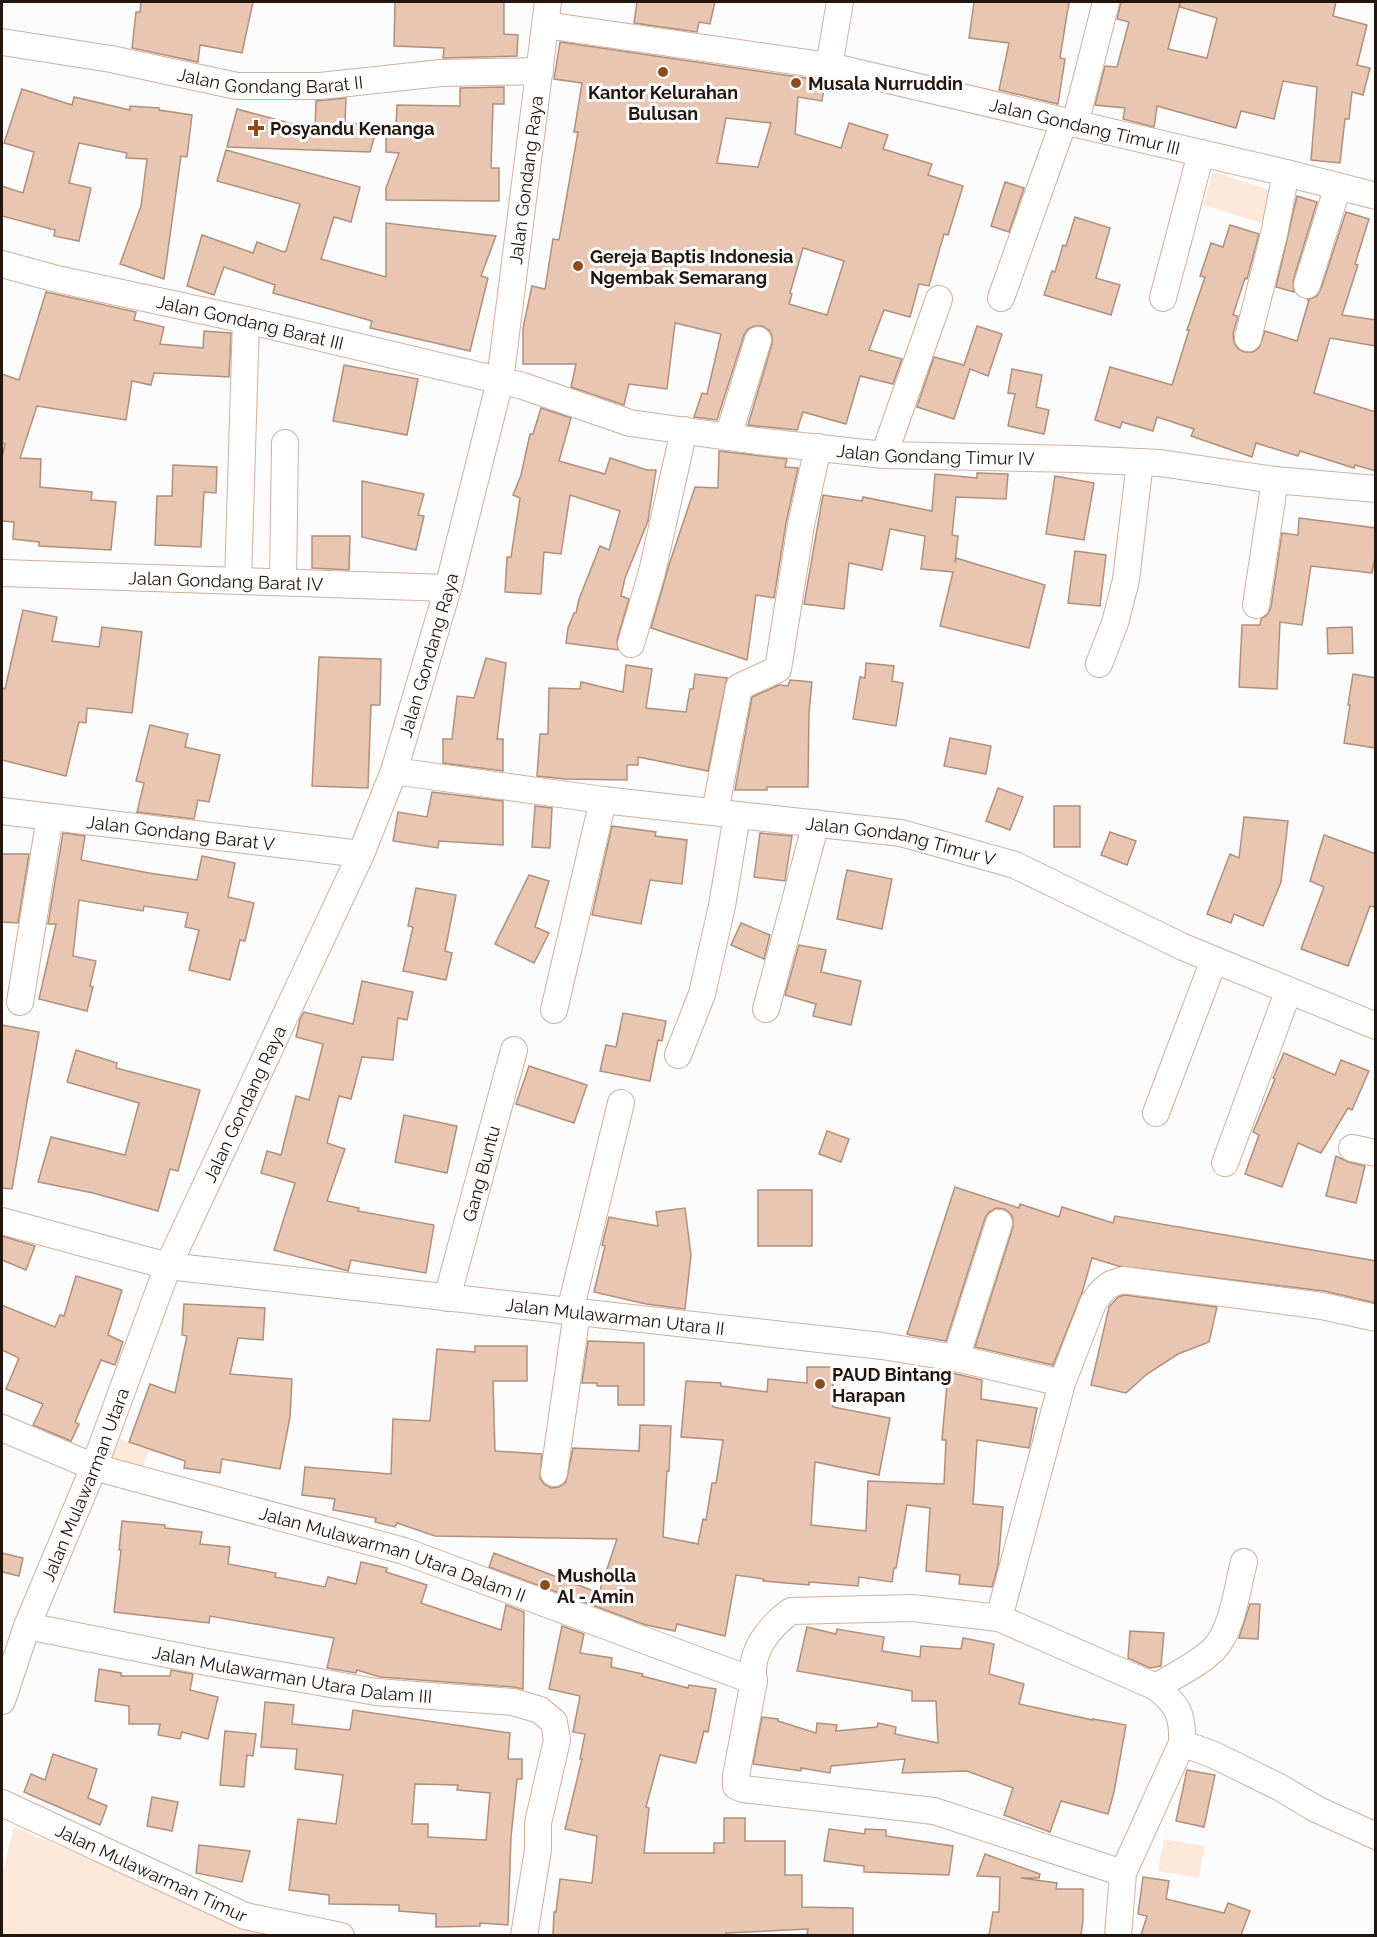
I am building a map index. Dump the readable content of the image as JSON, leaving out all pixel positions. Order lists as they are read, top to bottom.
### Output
{
  "streets": {
    "street": [
      "Jalan Gondang Barat II",
      "Jalan Gondang Timur III",
      "Jalan Gondang Raya",
      "Jalan Gondang Barat III",
      "Jalan Gondang Timur IV",
      "Jalan Gondang Barat IV",
      "Jalan Gondang Barat V",
      "Jalan Gondang Timur V",
      "Gang Buntu",
      "Jalan Mulawarman Utara II",
      "Jalan Mulawarman Utara",
      "Jalan Mulawarman Utara Dalam II",
      "Jalan Mulawarman Utara Dalam III",
      "Jalan Mulawarman Timur"
    ]
  },
  "crossings": [
    ["Jalan Gondang Barat II", "Jalan Gondang Raya"],
    ["Jalan Gondang Timur III", "Jalan Gondang Raya"],
    ["Jalan Gondang Raya", "Jalan Gondang Barat III"],
    ["Jalan Gondang Raya", "Jalan Gondang Timur IV"],
    ["Jalan Gondang Raya", "Jalan Gondang Barat IV"],
    ["Jalan Gondang Raya", "Jalan Gondang Barat V"],
    ["Jalan Gondang Raya", "Jalan Gondang Timur V"],
    ["Jalan Gondang Raya", "Jalan Mulawarman Utara II"],
    ["Jalan Gondang Raya", "Jalan Mulawarman Utara"],
    ["Jalan Gondang Barat III", "Jalan Gondang Timur IV"],
    ["Gang Buntu", "Jalan Mulawarman Utara II"],
    ["Jalan Mulawarman Utara II", "Jalan Mulawarman Utara"],
    ["Jalan Mulawarman Utara", "Jalan Mulawarman Utara Dalam II"],
    ["Jalan Mulawarman Utara", "Jalan Mulawarman Utara Dalam III"]
  ],
  "places": {
    "other": [
      "Kantor Kelurahan Bulusan",
      "Musala Nurruddin",
      "Gereja Baptis Indonesia Ngembak Semarang",
      "PAUD Bintang Harapan",
      "Musholla Al - Amin"
    ],
    "health": ["Posyandu Kenanga"]
  }
}
